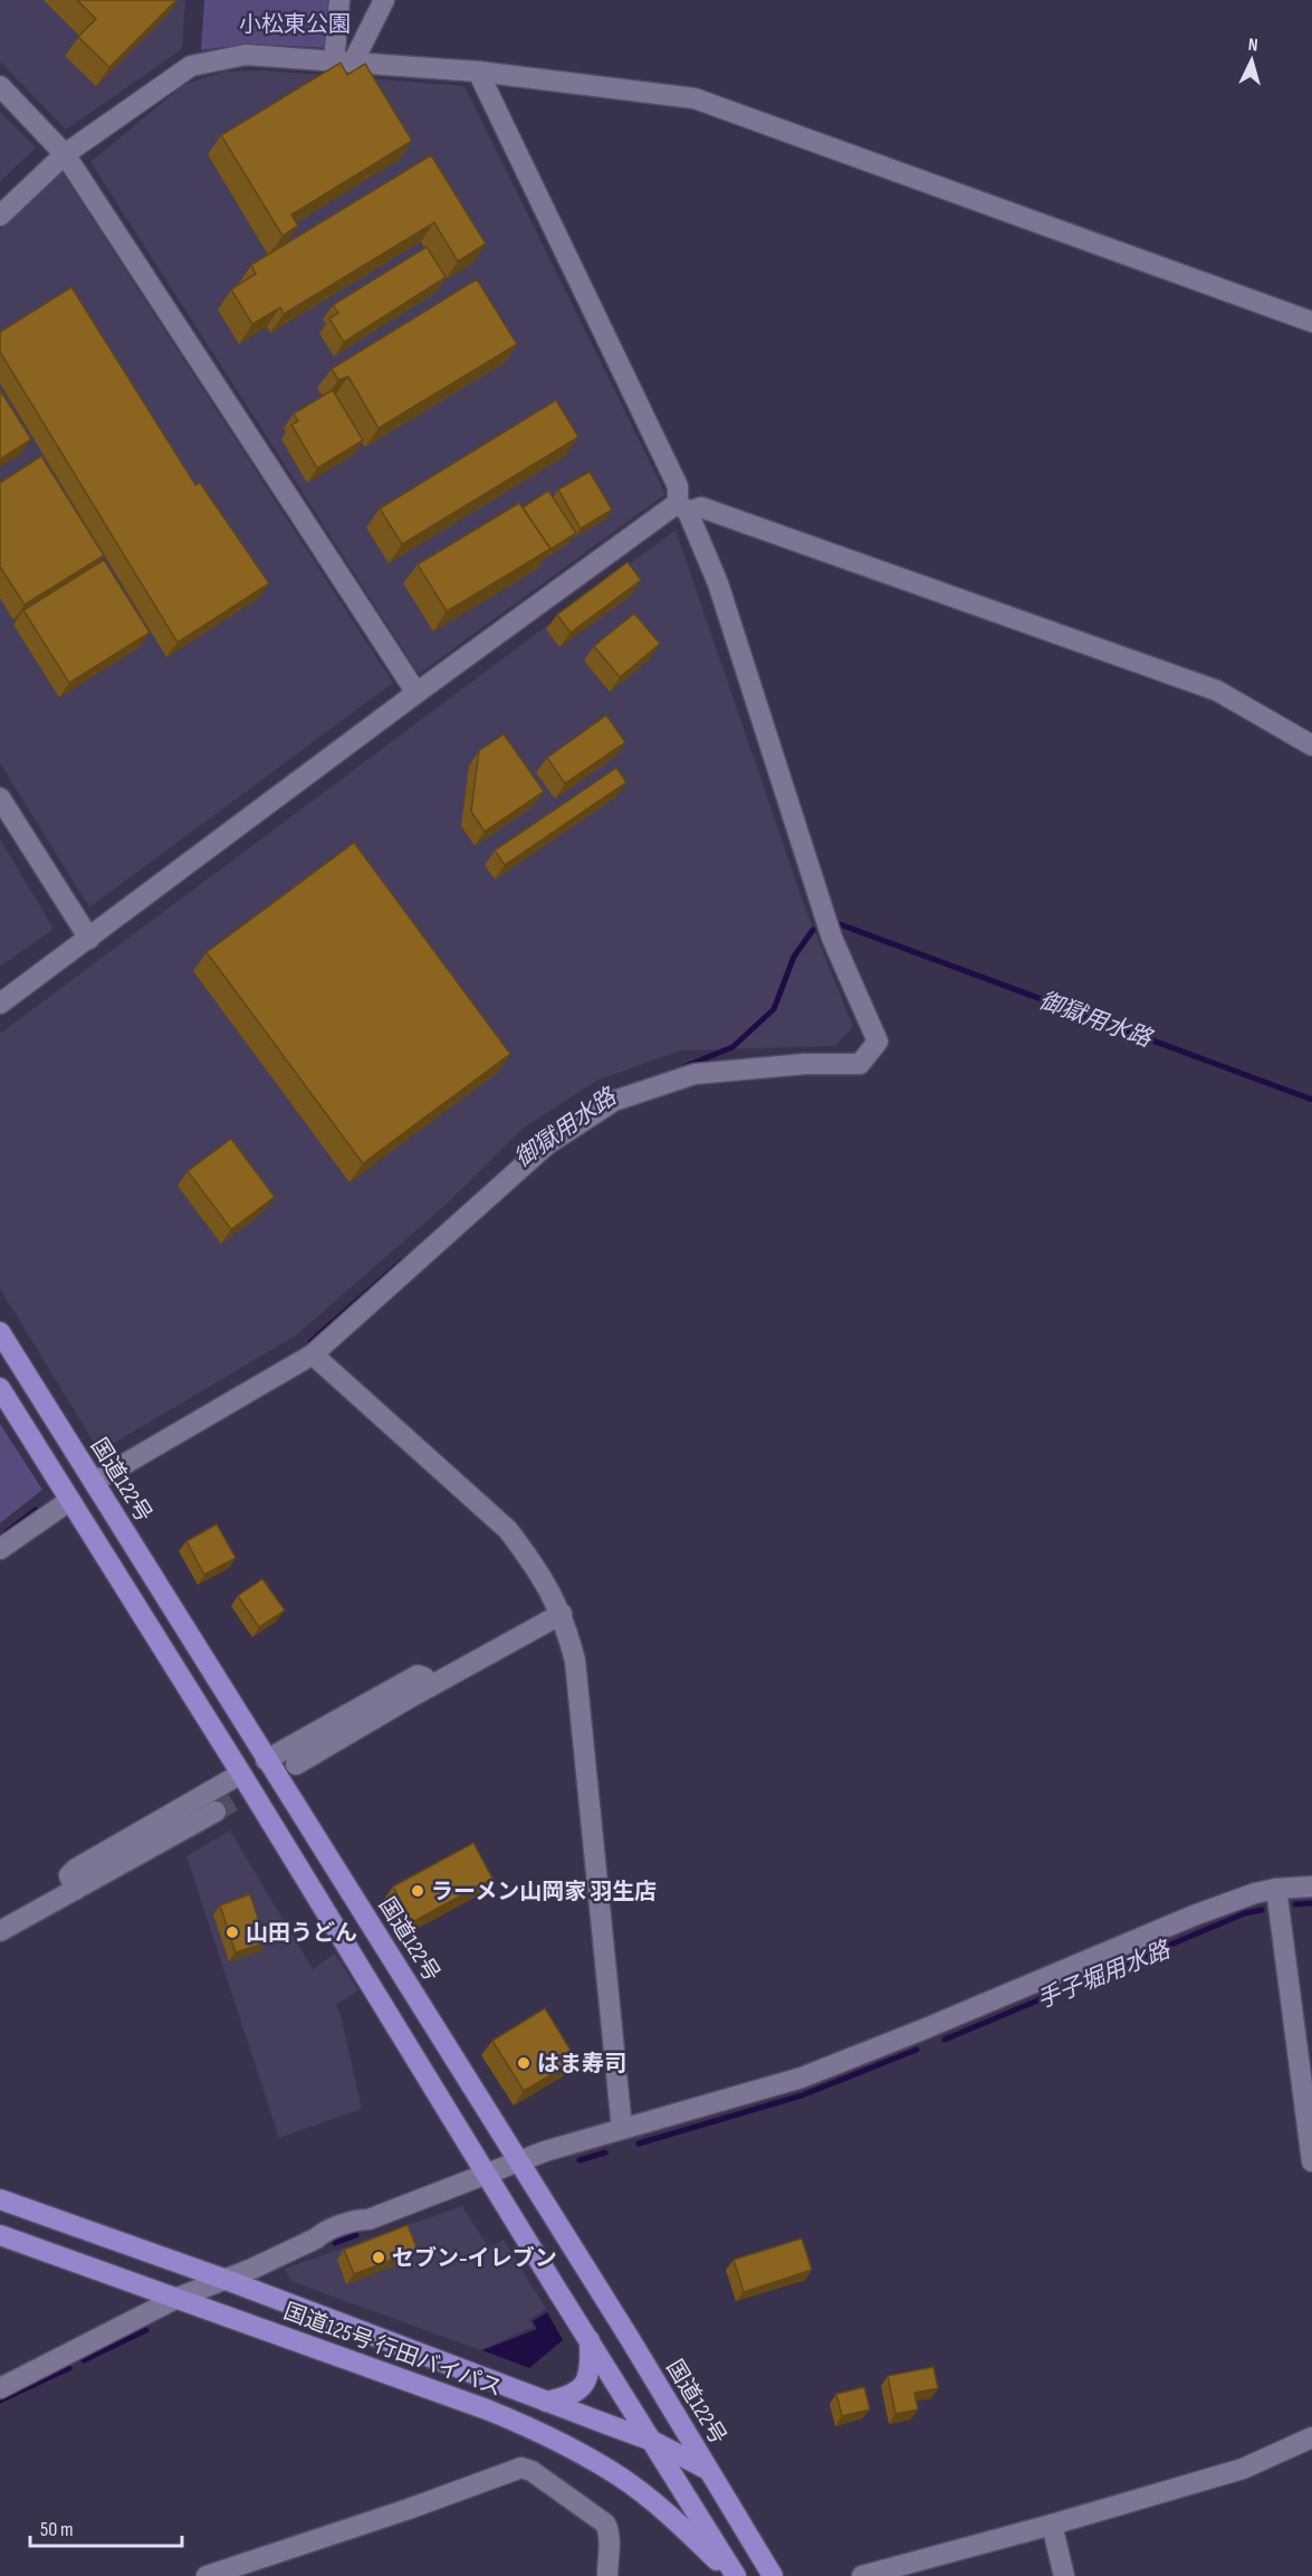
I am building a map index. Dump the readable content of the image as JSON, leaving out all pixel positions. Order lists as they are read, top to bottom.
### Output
{
  "streets": {
    "highway": ["国道122号", "国道125号 行田バイパス"]
  },
  "crossings": [
    ["国道122号", "国道125号 行田バイパス"]
  ],
  "water": ["御獄用水路", "手子堀用水路"],
  "parks": ["小松東公園"],
  "places": [
    "ラーメン山岡家 羽生店",
    "山田うどん",
    "はま寿司",
    "セブン-イレブン"
  ],
  "scale_bar": "50 m",
  "north": "top"
}
